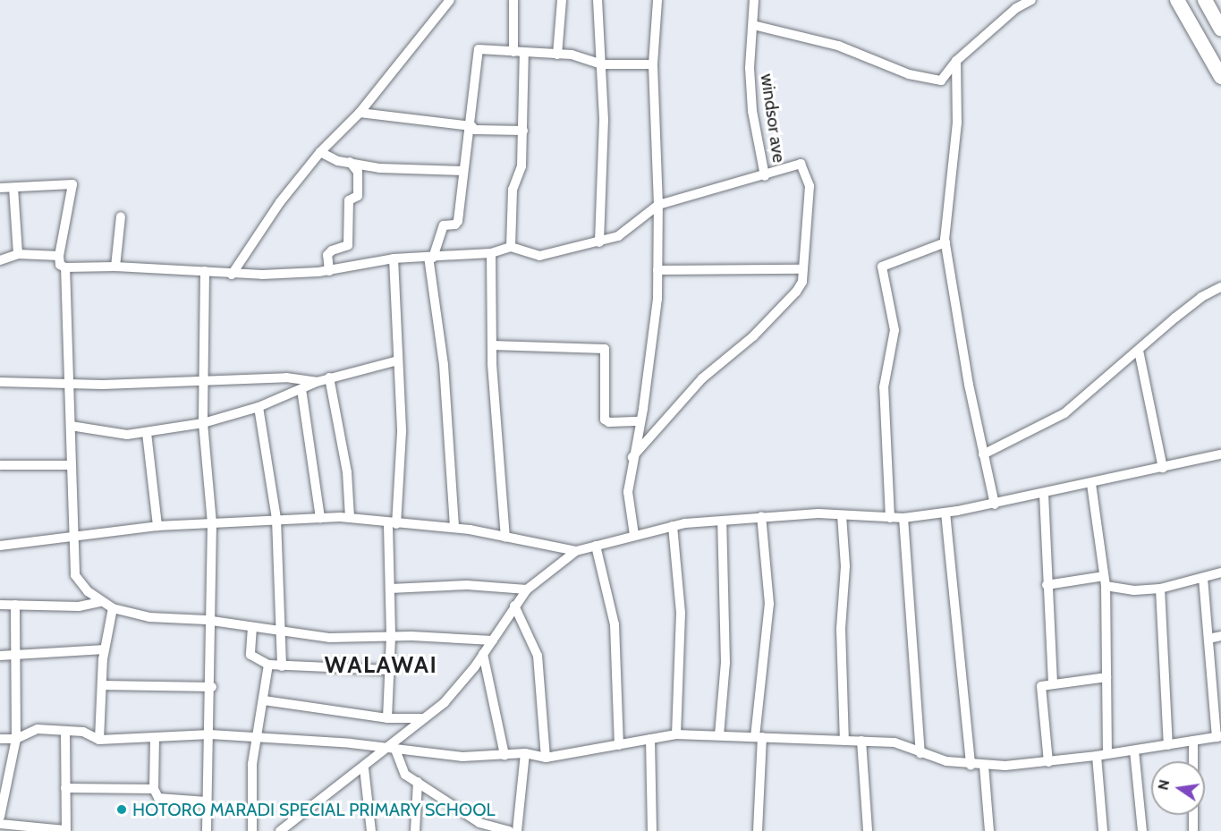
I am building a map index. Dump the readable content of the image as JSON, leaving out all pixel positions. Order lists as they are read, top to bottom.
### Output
{
  "streets": {
    "street": ["windsor ave"]
  },
  "districts": ["WALAWAI"],
  "places": ["HOTORO MARADI SPECIAL PRIMARY SCHOOL"],
  "north": "left"
}
